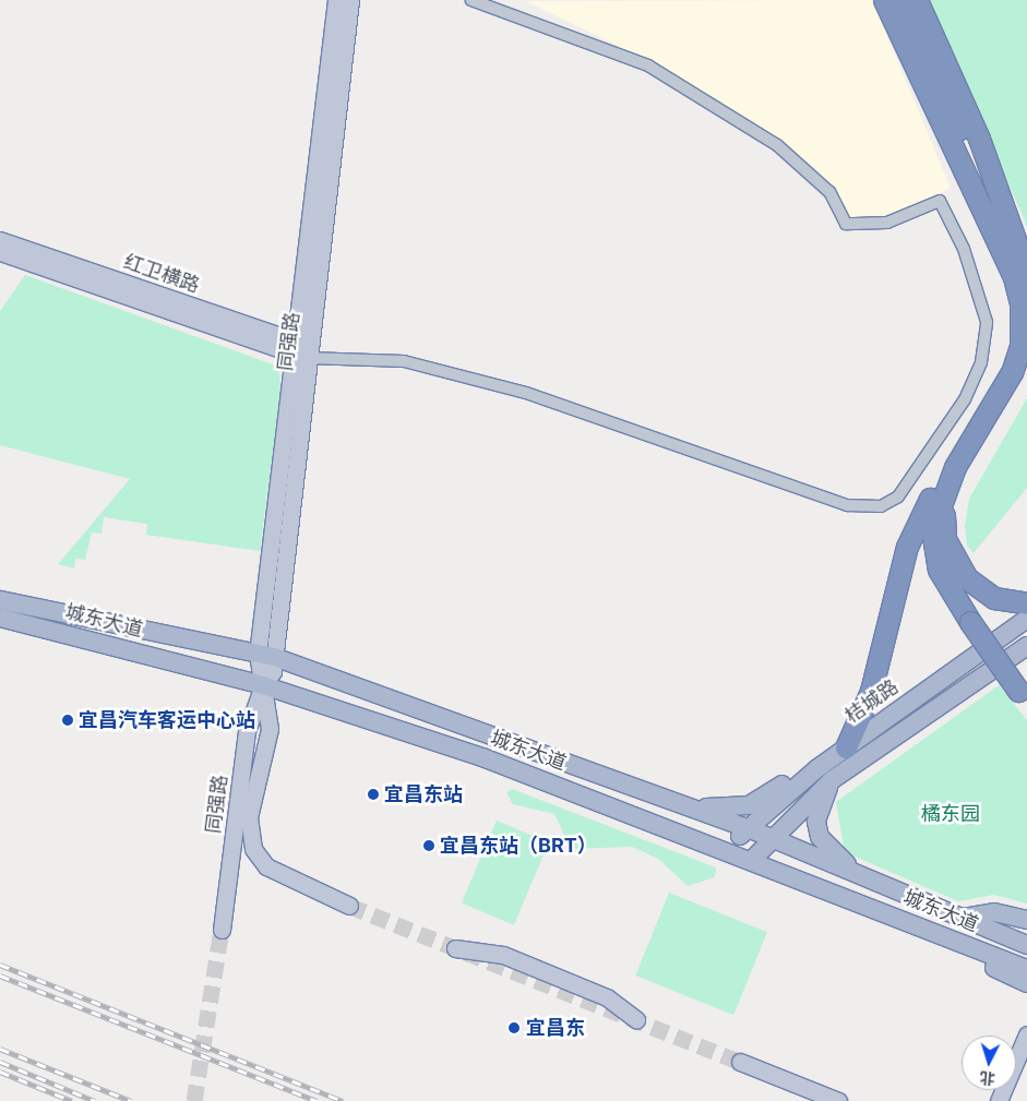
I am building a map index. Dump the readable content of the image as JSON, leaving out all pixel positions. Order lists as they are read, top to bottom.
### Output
{
  "streets": {
    "main road": ["城东大道", "桔城路"],
    "street": ["红卫横路", "同强路"]
  },
  "crossings": [
    ["红卫横路", "同强路"],
    ["同强路", "城东大道"],
    ["城东大道", "桔城路"]
  ],
  "parks": ["橘东园"],
  "places": [
    "宜昌汽车客运中心站",
    "宜昌东站",
    "宜昌东站（BRT）",
    "宜昌东"
  ],
  "north": "bottom"
}
